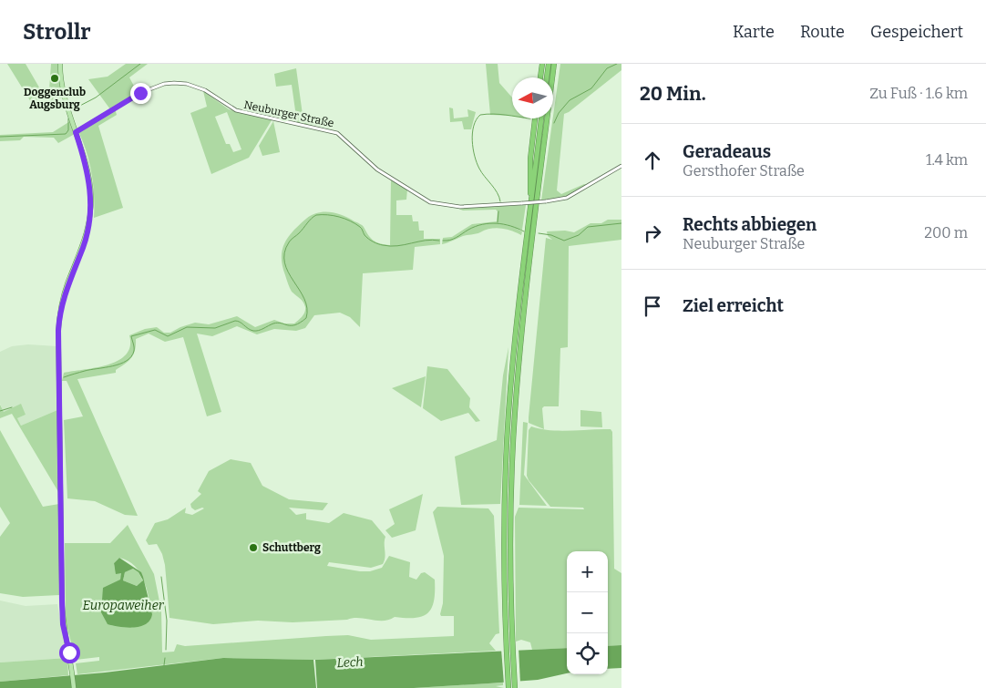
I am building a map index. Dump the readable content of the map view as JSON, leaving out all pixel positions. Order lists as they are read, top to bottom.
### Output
{
  "streets": {
    "street": ["Neuburger Straße"]
  },
  "water": ["Europaweiher", "Lech"],
  "places": ["Doggenclub Augsburg", "Schuttberg"],
  "north": "left",
  "page": {
    "header": "Strollr",
    "nav": ["Karte", "Route", "Gespeichert"],
    "heading": ["20 Min.", "Zu Fuß · 1.6 km"],
    "list": [
      ["Geradeaus", "Gersthofer Straße", "1.4 km"],
      ["Rechts abbiegen", "Neuburger Straße", "200 m"],
      "Ziel erreicht"
    ],
    "map_buttons": ["+", "−"]
  }
}
